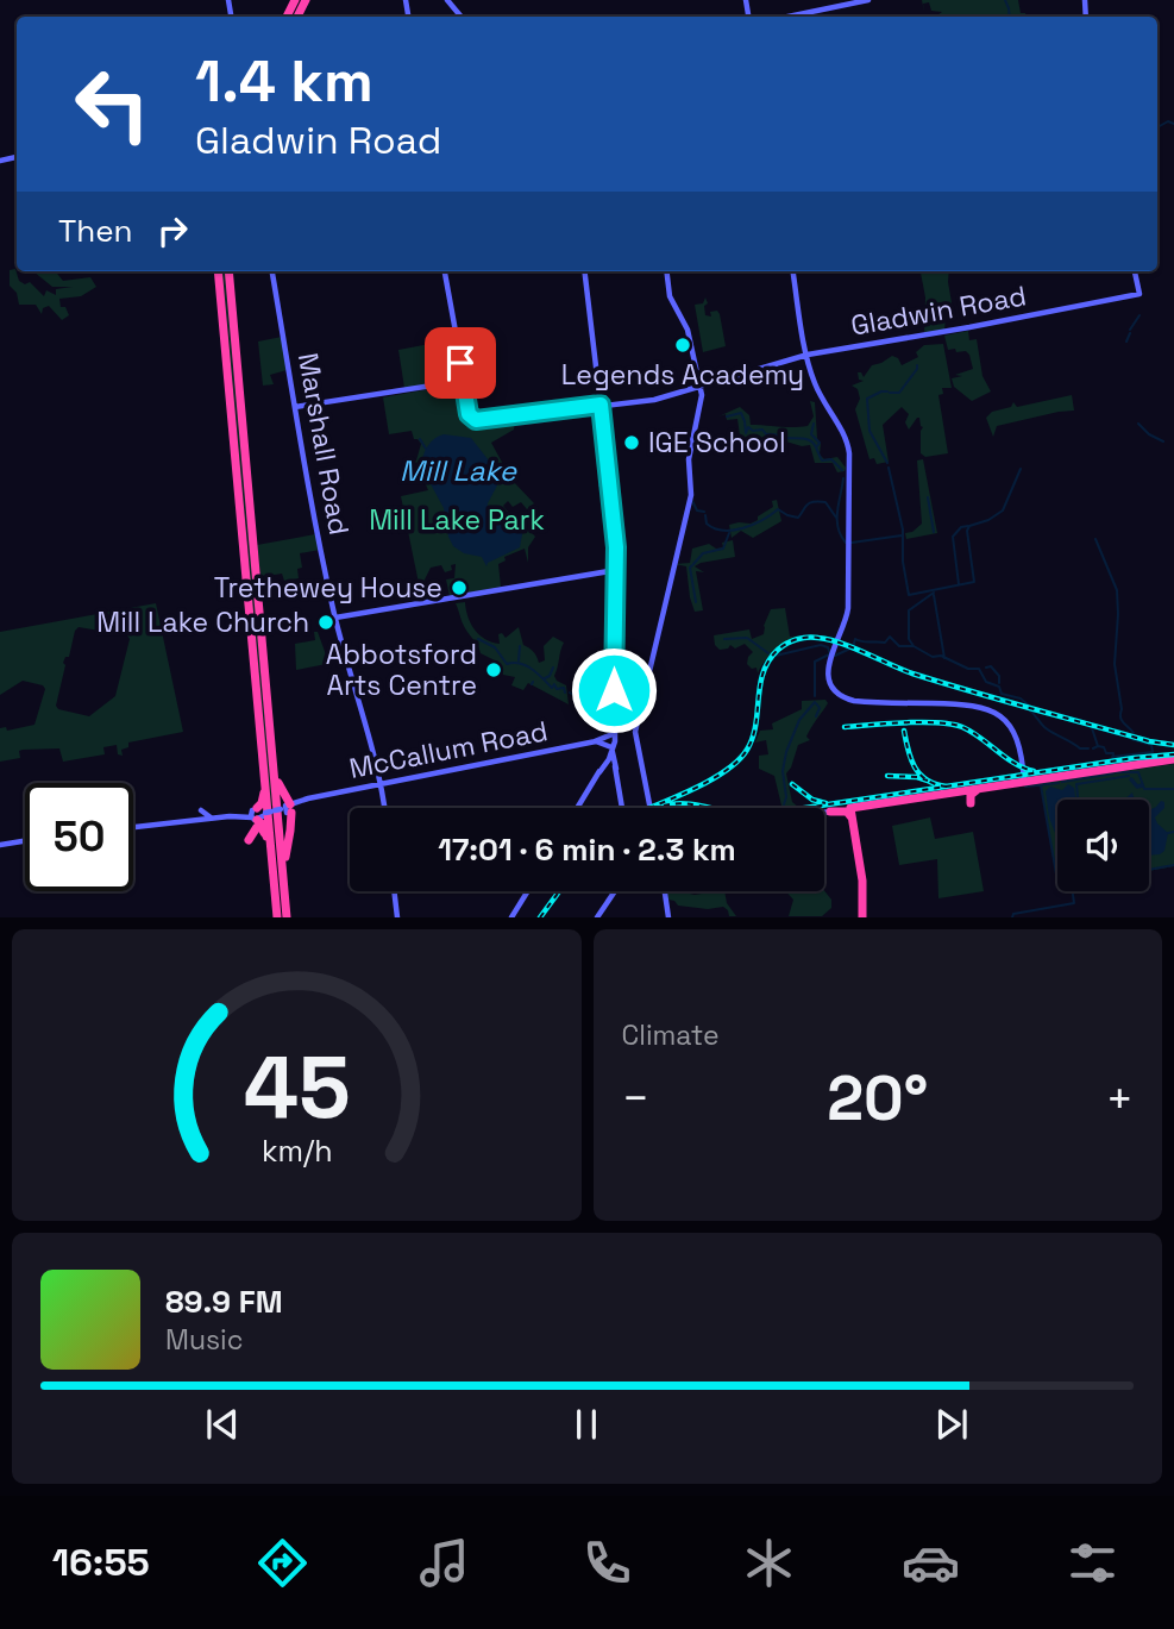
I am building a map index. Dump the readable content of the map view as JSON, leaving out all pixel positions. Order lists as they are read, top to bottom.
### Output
{
  "streets": {
    "main road": ["Gladwin Road", "Marshall Road", "McCallum Road"]
  },
  "crossings": [
    ["Marshall Road", "McCallum Road"]
  ],
  "water": ["Mill Lake"],
  "parks": ["Mill Lake Park"],
  "places": [
    "Legends Academy",
    "IGE School",
    "Trethewey House",
    "Mill Lake Church",
    "Abbotsford Arts Centre"
  ],
  "page": {
    "turn": ["1.4 km", "Gladwin Road"],
    "then": "Then",
    "limit": "50",
    "trip": "17:01 · 6 min · 2.3 km",
    "tile": "Climate",
    "heat": ["−", "20°", "+"],
    "song": ["89.9 FM", "Music"],
    "tabs": "16:55",
    "gauge": ["45", "km/h"]
  }
}
